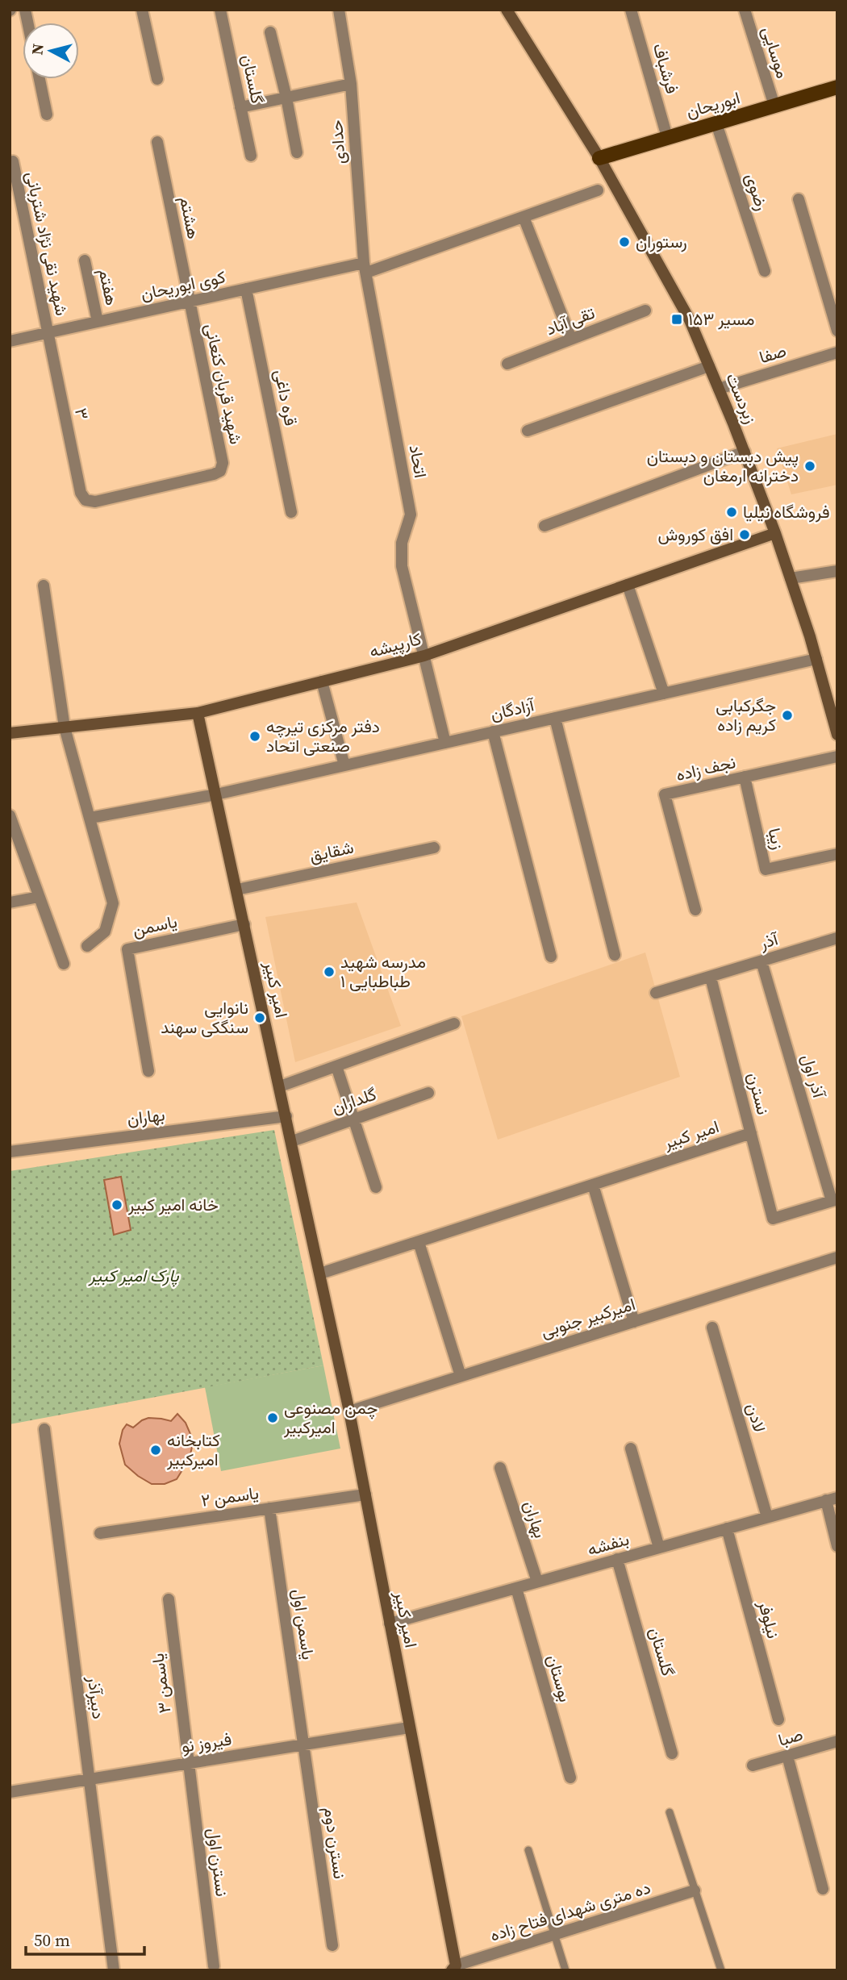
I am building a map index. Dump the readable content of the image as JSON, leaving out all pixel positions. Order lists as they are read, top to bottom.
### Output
{
  "streets": {
    "main road": [
      "ابوریحان",
      "زبردست",
      "کارپیشه",
      "امیر کبیر"
    ],
    "street": [
      "موسایی",
      "فرشباف",
      "گلستان",
      "حدادی",
      "رضوی",
      "هشتم",
      "شهید نقی نژاد شتربانی",
      "کوی ابوریحان",
      "هفتم",
      "تقی آباد",
      "صفا",
      "شهید قربان کنعانی",
      "قره داغی",
      "۳",
      "اتحاد",
      "آزادگان",
      "نجف زاده",
      "زیبا",
      "شقایق",
      "یاسمن",
      "آذر",
      "آذر اول",
      "نسترن",
      "گلداران",
      "بهاران",
      "امیرکبیر جنوبی",
      "لادن",
      "یاسمن ۲",
      "بنفشه",
      "نیلوفر",
      "یاسمن اول",
      "بوستان",
      "یاسمن ۳",
      "دبیرآذر",
      "صبا",
      "فیروز نو",
      "نسترن دوم",
      "نسترن اول",
      "ده متری شهدای فتاح زاده"
    ]
  },
  "crossings": [
    ["موسایی", "ابوریحان"],
    ["فرشباف", "ابوریحان"],
    ["گلستان", "بنفشه"],
    ["ابوریحان", "رضوی"],
    ["ابوریحان", "زبردست"],
    ["حدادی", "کوی ابوریحان"],
    ["حدادی", "اتحاد"],
    ["هشتم", "کوی ابوریحان"],
    ["هشتم", "شهید قربان کنعانی"],
    ["شهید نقی نژاد شتربانی", "کوی ابوریحان"],
    ["شهید نقی نژاد شتربانی", "۳"],
    ["کوی ابوریحان", "هفتم"],
    ["کوی ابوریحان", "شهید قربان کنعانی"],
    ["کوی ابوریحان", "قره داغی"],
    ["کوی ابوریحان", "۳"],
    ["کوی ابوریحان", "اتحاد"],
    ["صفا", "زبردست"],
    ["شهید قربان کنعانی", "۳"],
    ["زبردست", "کارپیشه"],
    ["زبردست", "آزادگان"],
    ["اتحاد", "کارپیشه"],
    ["اتحاد", "آزادگان"],
    ["کارپیشه", "امیر کبیر"],
    ["آزادگان", "امیر کبیر"],
    ["نجف زاده", "زیبا"],
    ["شقایق", "امیر کبیر"],
    ["یاسمن", "امیر کبیر"],
    ["آذر", "آذر اول"],
    ["آذر", "نسترن"],
    ["امیر کبیر", "نسترن"],
    ["امیر کبیر", "گلداران"],
    ["امیر کبیر", "بهاران"],
    ["امیر کبیر", "امیرکبیر جنوبی"],
    ["امیر کبیر", "یاسمن ۲"],
    ["امیر کبیر", "بنفشه"],
    ["امیر کبیر", "فیروز نو"],
    ["امیر کبیر", "ده متری شهدای فتاح زاده"],
    ["آذر اول", "نسترن"],
    ["بهاران", "بنفشه"],
    ["لادن", "بنفشه"],
    ["یاسمن ۲", "یاسمن اول"],
    ["بنفشه", "نیلوفر"],
    ["بنفشه", "بوستان"],
    ["یاسمن اول", "فیروز نو"],
    ["یاسمن اول", "نسترن دوم"],
    ["یاسمن ۳", "فیروز نو"],
    ["یاسمن ۳", "نسترن اول"],
    ["دبیرآذر", "فیروز نو"],
    ["فیروز نو", "نسترن دوم"],
    ["فیروز نو", "نسترن اول"]
  ],
  "parks": ["پارک امیر کبیر"],
  "places": {
    "other": [
      "رستوران",
      "پیش دبستان و دبستان دخترانه ارمغان",
      "فروشگاه نیلیا",
      "افق کوروش",
      "جگرکبابی کریم زاده",
      "دفتر مرکزی تیرچه صنعتی اتحاد",
      "مدرسه شهید طباطبایی ۱",
      "نانوایی سنگکی سهند",
      "خانه امیر کبیر",
      "چمن مصنوعی امیرکبیر",
      "کتابخانه امیرکبیر"
    ],
    "transit": ["مسیر ۱۵۳"]
  },
  "scale_bar": "50 m",
  "north": "left"
}
